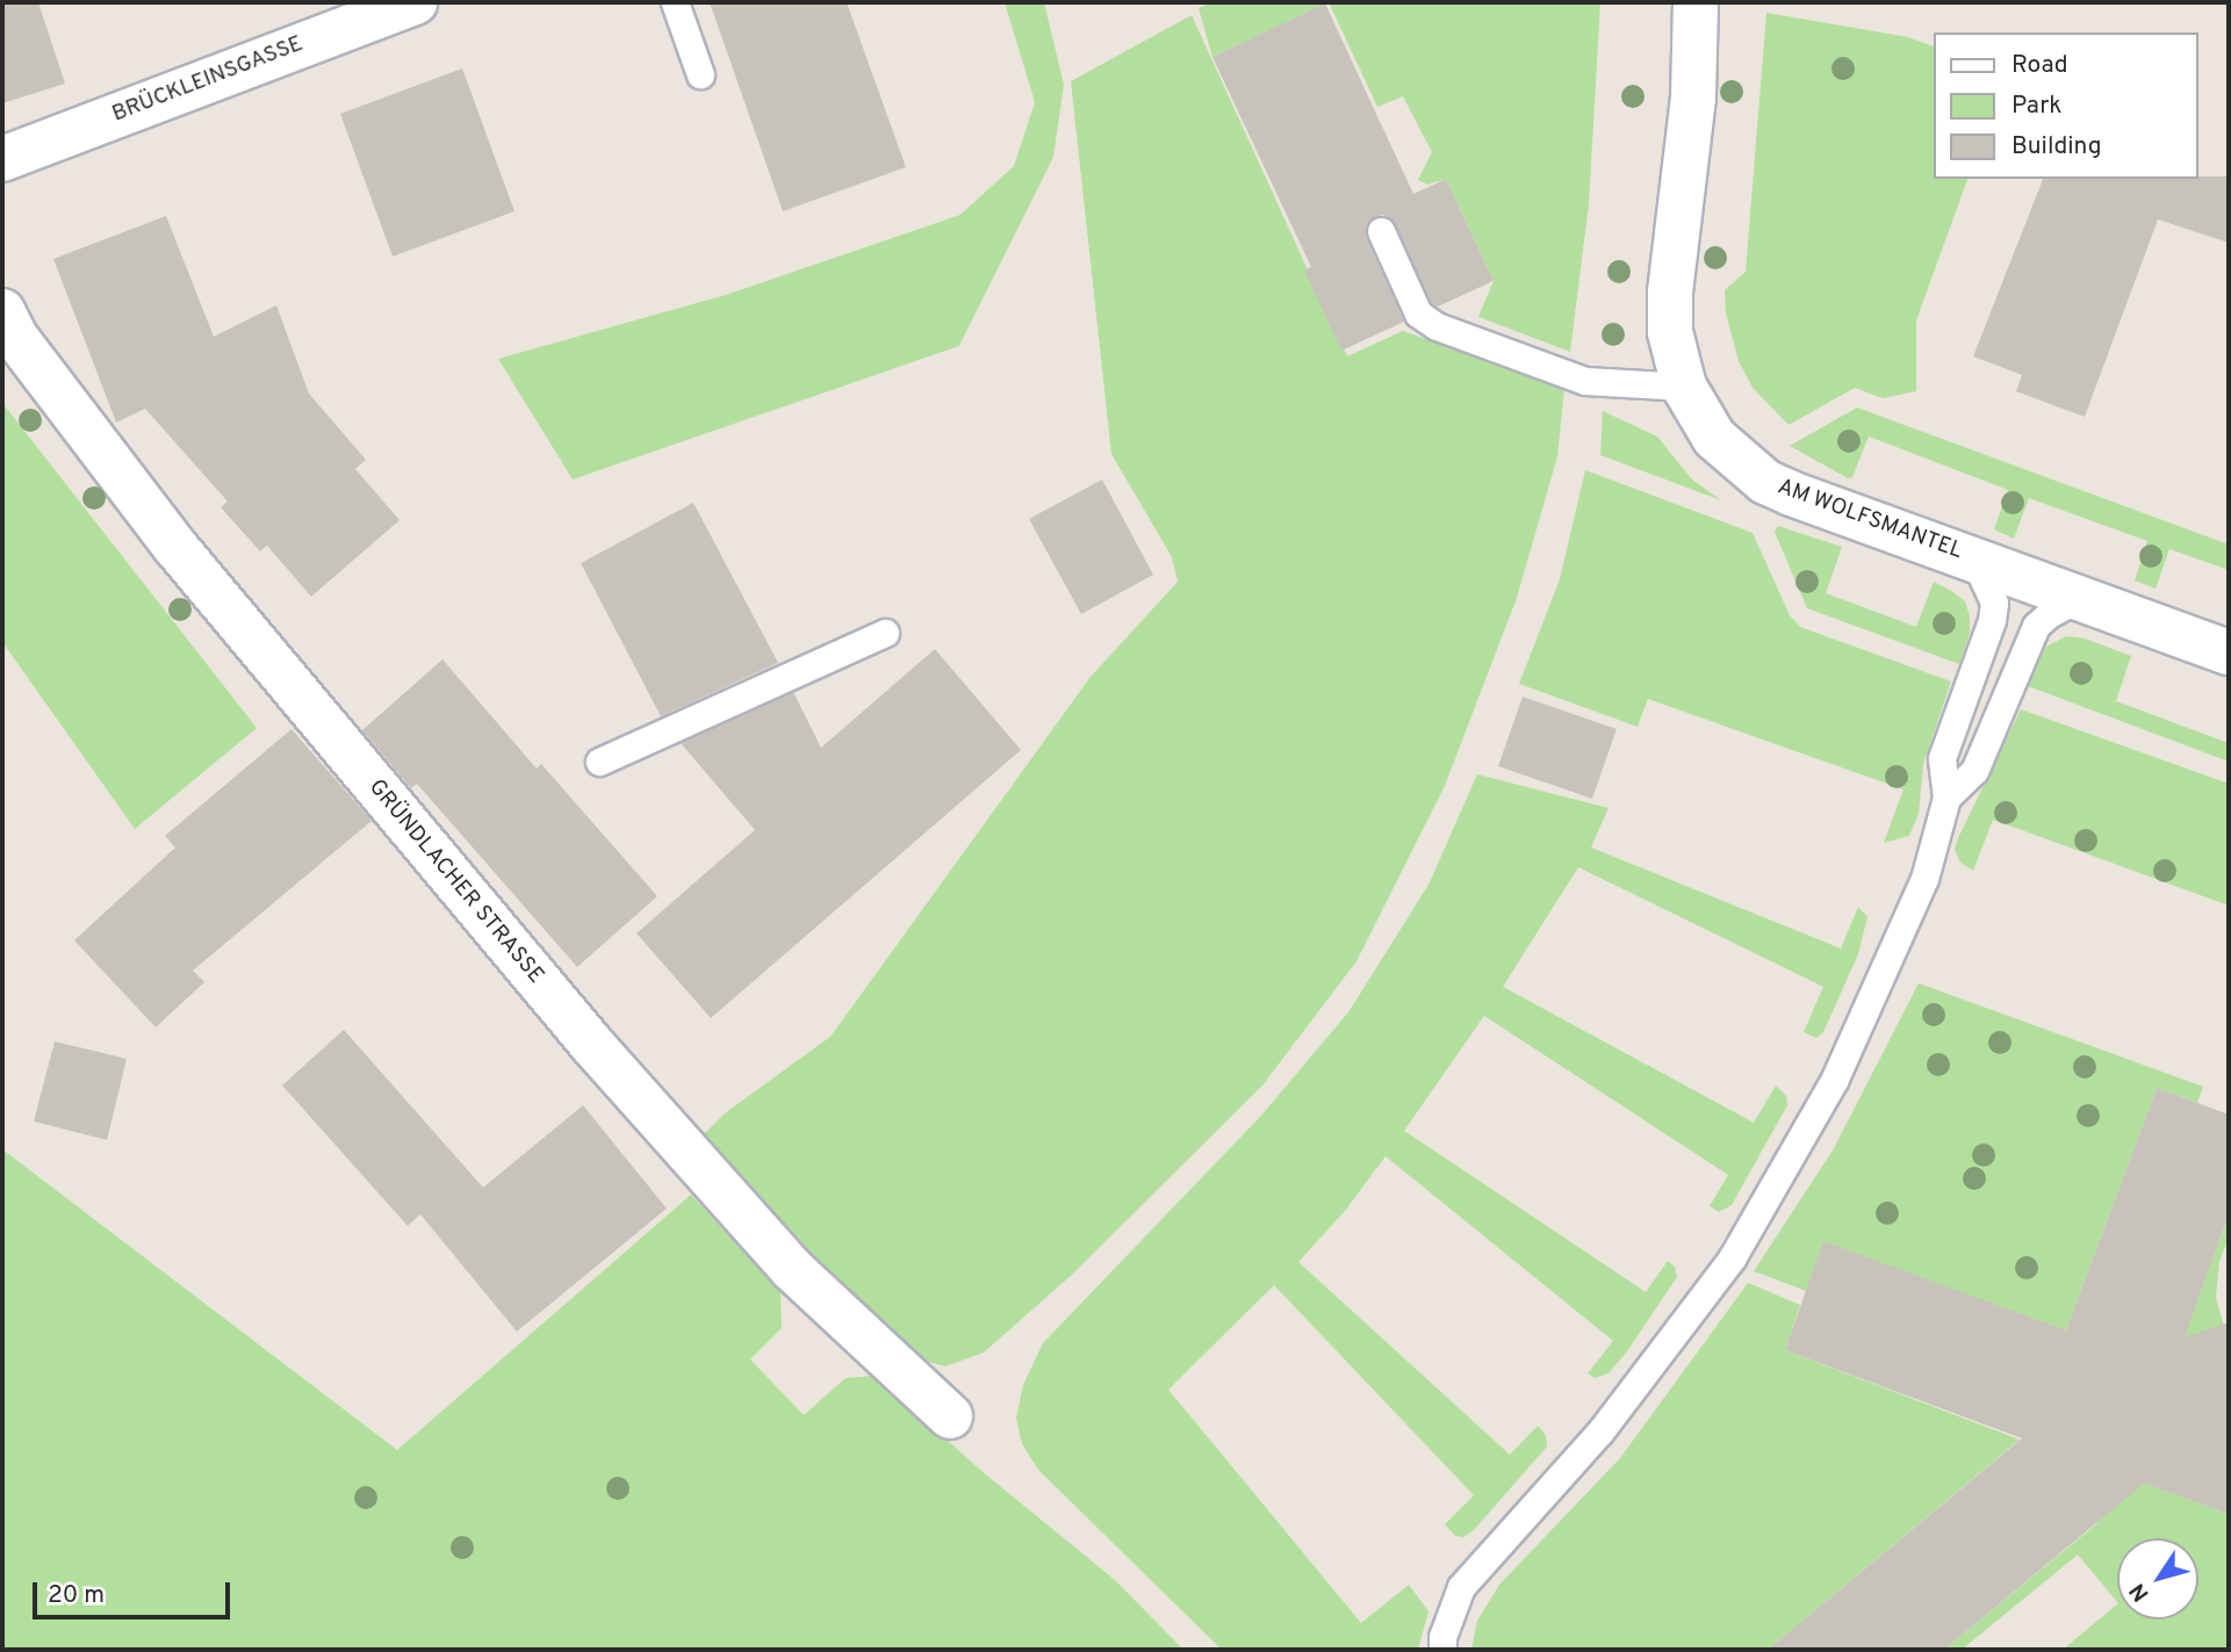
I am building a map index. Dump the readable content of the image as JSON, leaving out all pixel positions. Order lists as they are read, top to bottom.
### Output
{
  "streets": {
    "street": ["BRÜCKLEINSGASSE", "AM WOLFSMANTEL", "GRÜNDLACHER STRASSE"]
  },
  "legend": ["Road", "Park", "Building"],
  "scale_bar": "20 m",
  "north": "bottom left"
}
